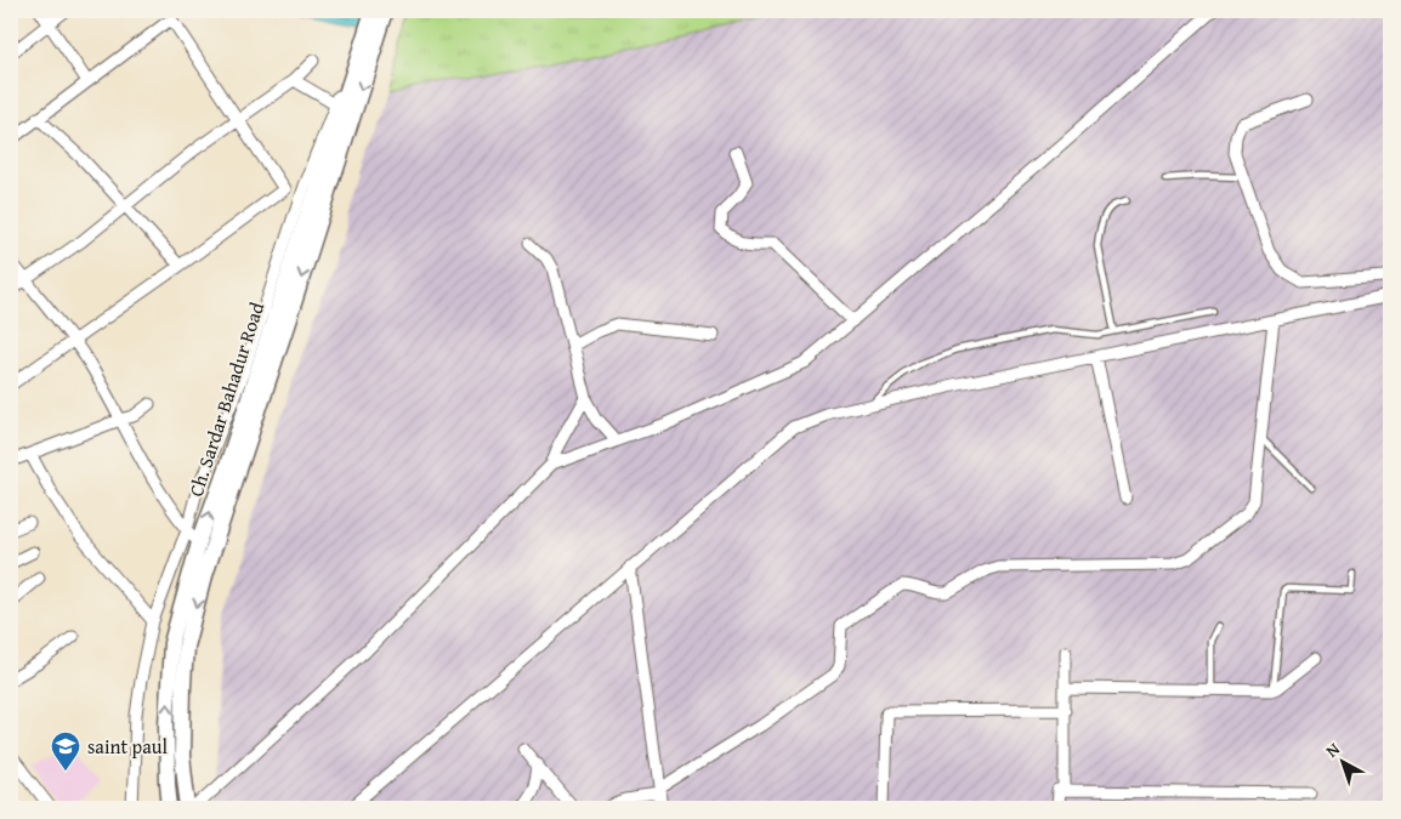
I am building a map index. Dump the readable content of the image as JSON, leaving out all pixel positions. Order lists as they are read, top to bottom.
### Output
{
  "streets": {
    "main road": ["Ch. Sardar Bahadur Road"]
  },
  "places": {
    "school or university": ["saint paul"]
  },
  "north": "top left"
}
